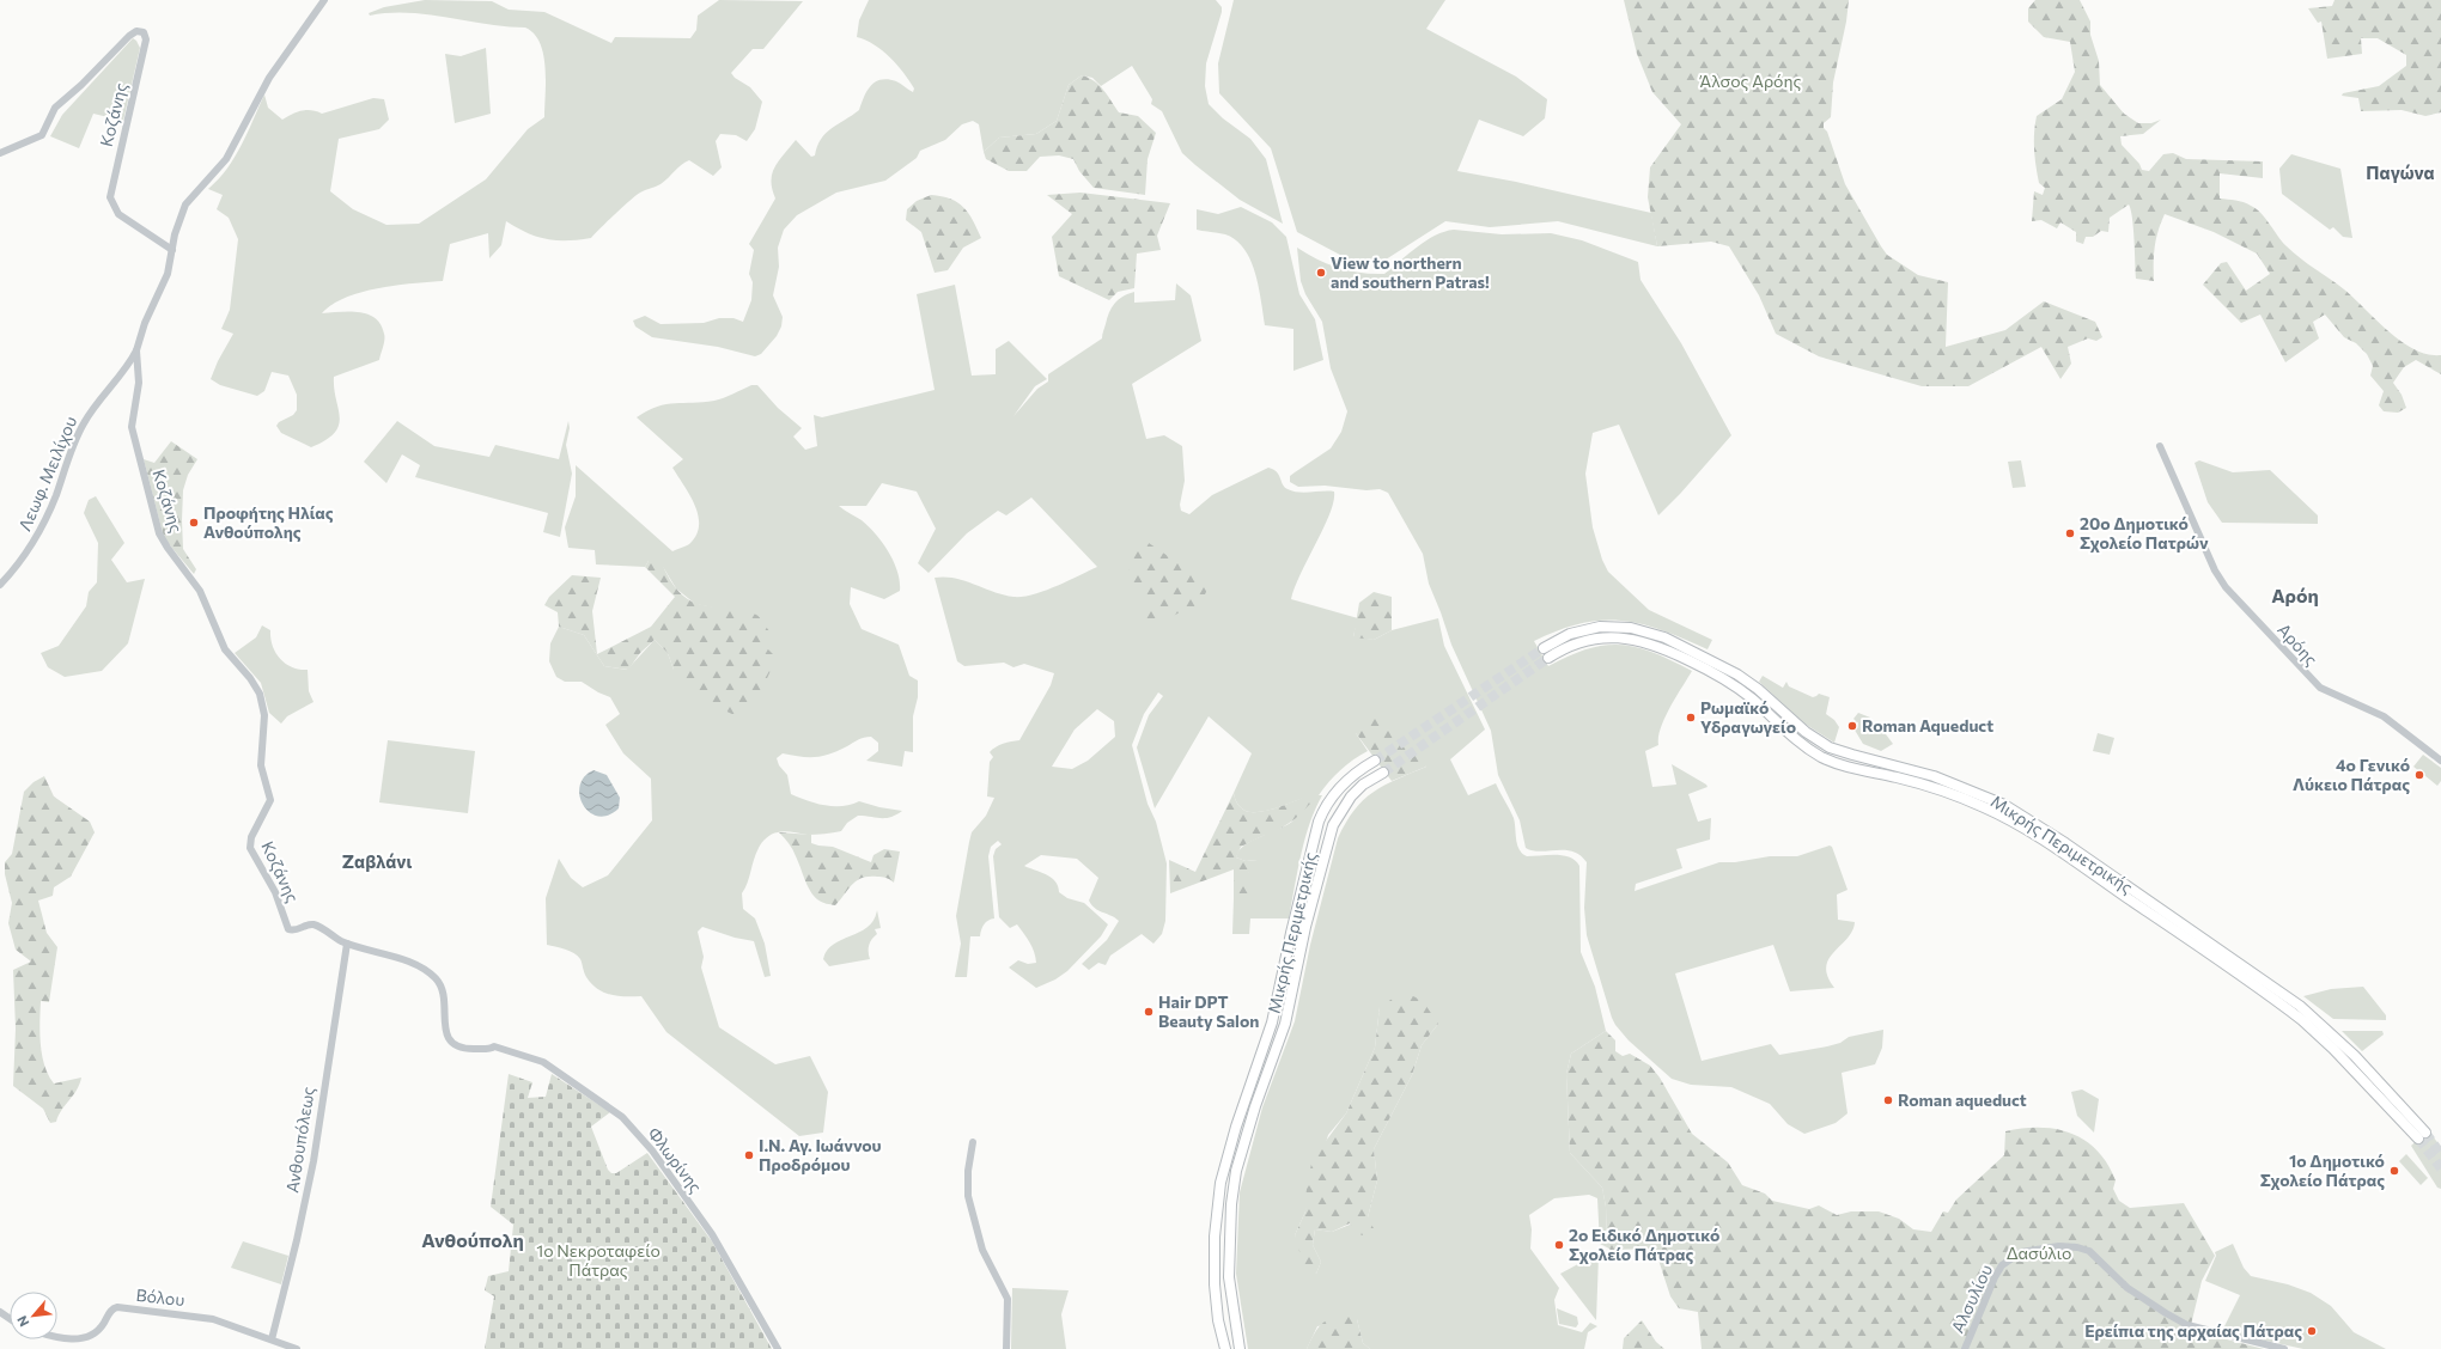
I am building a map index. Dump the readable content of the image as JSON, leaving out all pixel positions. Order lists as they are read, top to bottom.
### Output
{
  "streets": {
    "main road": ["Μικρής Περιμετρικής"],
    "street": [
      "Κοζάνης",
      "Λεωφ. Μειλίχου",
      "Αρόης",
      "Ανθουπόλεως",
      "Φλωρίνης",
      "Βόλου",
      "Αλσυλίου"
    ]
  },
  "crossings": [
    ["Κοζάνης", "Λεωφ. Μειλίχου"],
    ["Κοζάνης", "Ανθουπόλεως"],
    ["Κοζάνης", "Φλωρίνης"],
    ["Ανθουπόλεως", "Βόλου"]
  ],
  "districts": [
    "Παγώνα",
    "Αρόη",
    "Ζαβλάνι",
    "Ανθούπολη"
  ],
  "parks": ["Άλσος Αρόης", "1o Νεκροταφείο Πάτρας", "Δασύλιο"],
  "places": [
    "View to northern and southern Patras!",
    "Προφήτης Ηλίας Ανθούπολης",
    "20ο Δημοτικό Σχολείο Πατρών",
    "Ρωμαϊκό Υδραγωγείο",
    "Roman Aqueduct",
    "4ο Γενικό Λύκειο Πάτρας",
    "Hair DPT Beauty Salon",
    "Roman aqueduct",
    "Ι.Ν. Αγ. Ιωάννου Προδρόμου",
    "1ο Δημοτικό Σχολείο Πάτρας",
    "2ο Ειδικό Δημοτικό Σχολείο Πάτρας",
    "Ερείπια της αρχαίας Πάτρας"
  ],
  "north": "bottom left"
}
